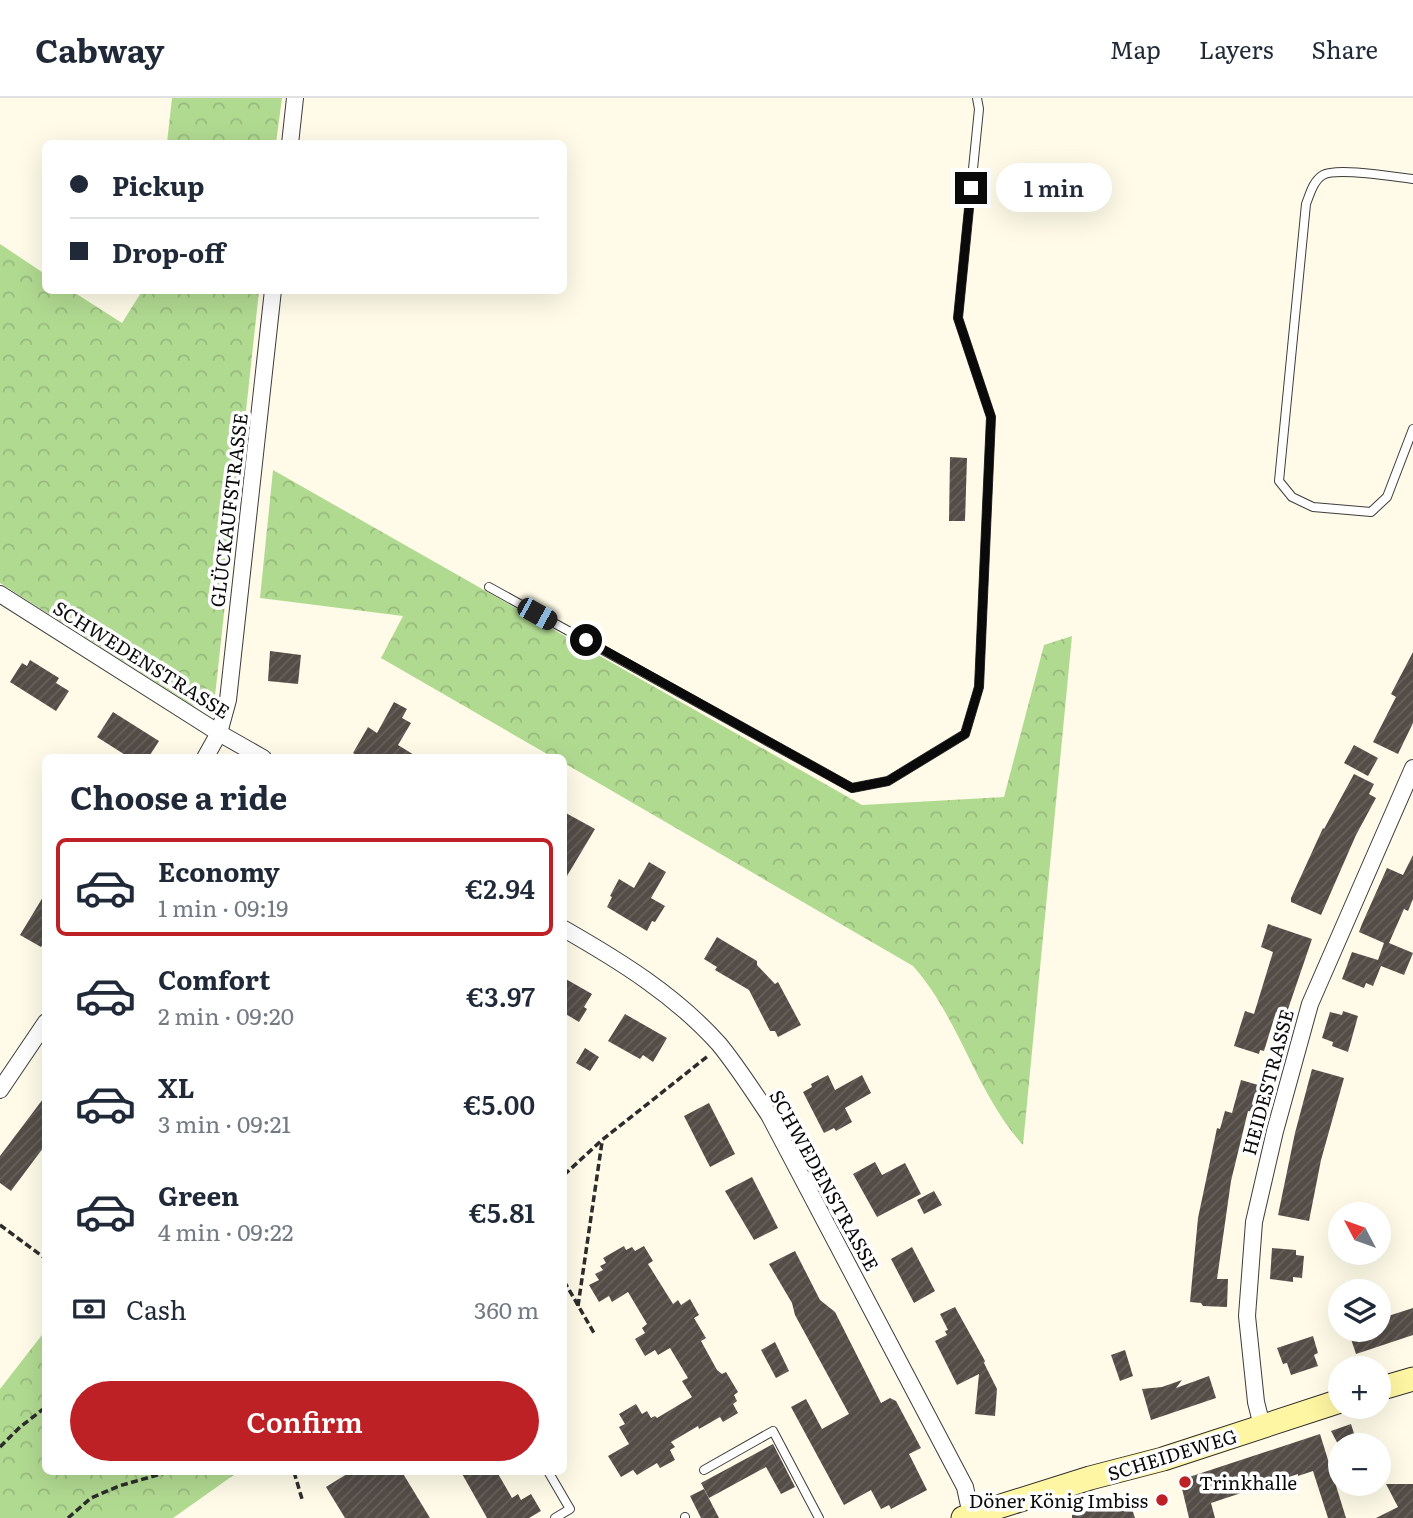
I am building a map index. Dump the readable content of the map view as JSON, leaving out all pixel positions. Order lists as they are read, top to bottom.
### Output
{
  "streets": {
    "street": [
      "GLÜCKAUFSTRASSE",
      "SCHWEDENSTRASSE",
      "HEIDESTRASSE",
      "SCHEIDEWEG"
    ]
  },
  "crossings": [
    ["GLÜCKAUFSTRASSE", "SCHWEDENSTRASSE"],
    ["SCHWEDENSTRASSE", "SCHEIDEWEG"],
    ["HEIDESTRASSE", "SCHEIDEWEG"]
  ],
  "places": ["Trinkhalle", "Döner König Imbiss"],
  "north": "top left",
  "page": {
    "header": "Cabway",
    "nav": ["Map", "Layers", "Share"],
    "banner": ["Pickup", "Drop-off"],
    "bubble": "1 min",
    "heading": "Choose a ride",
    "list": [
      {
        "name": "Economy",
        "note": "1 min · 09:19",
        "value": "€2.94"
      },
      {
        "name": "Comfort",
        "note": "2 min · 09:20",
        "value": "€3.97"
      },
      {
        "name": "XL",
        "note": "3 min · 09:21",
        "value": "€5.00"
      },
      {
        "name": "Green",
        "note": "4 min · 09:22",
        "value": "€5.81"
      }
    ],
    "map_buttons": ["+", "−"],
    "pay": ["Cash", "360 m"],
    "buttons": "Confirm"
  }
}
